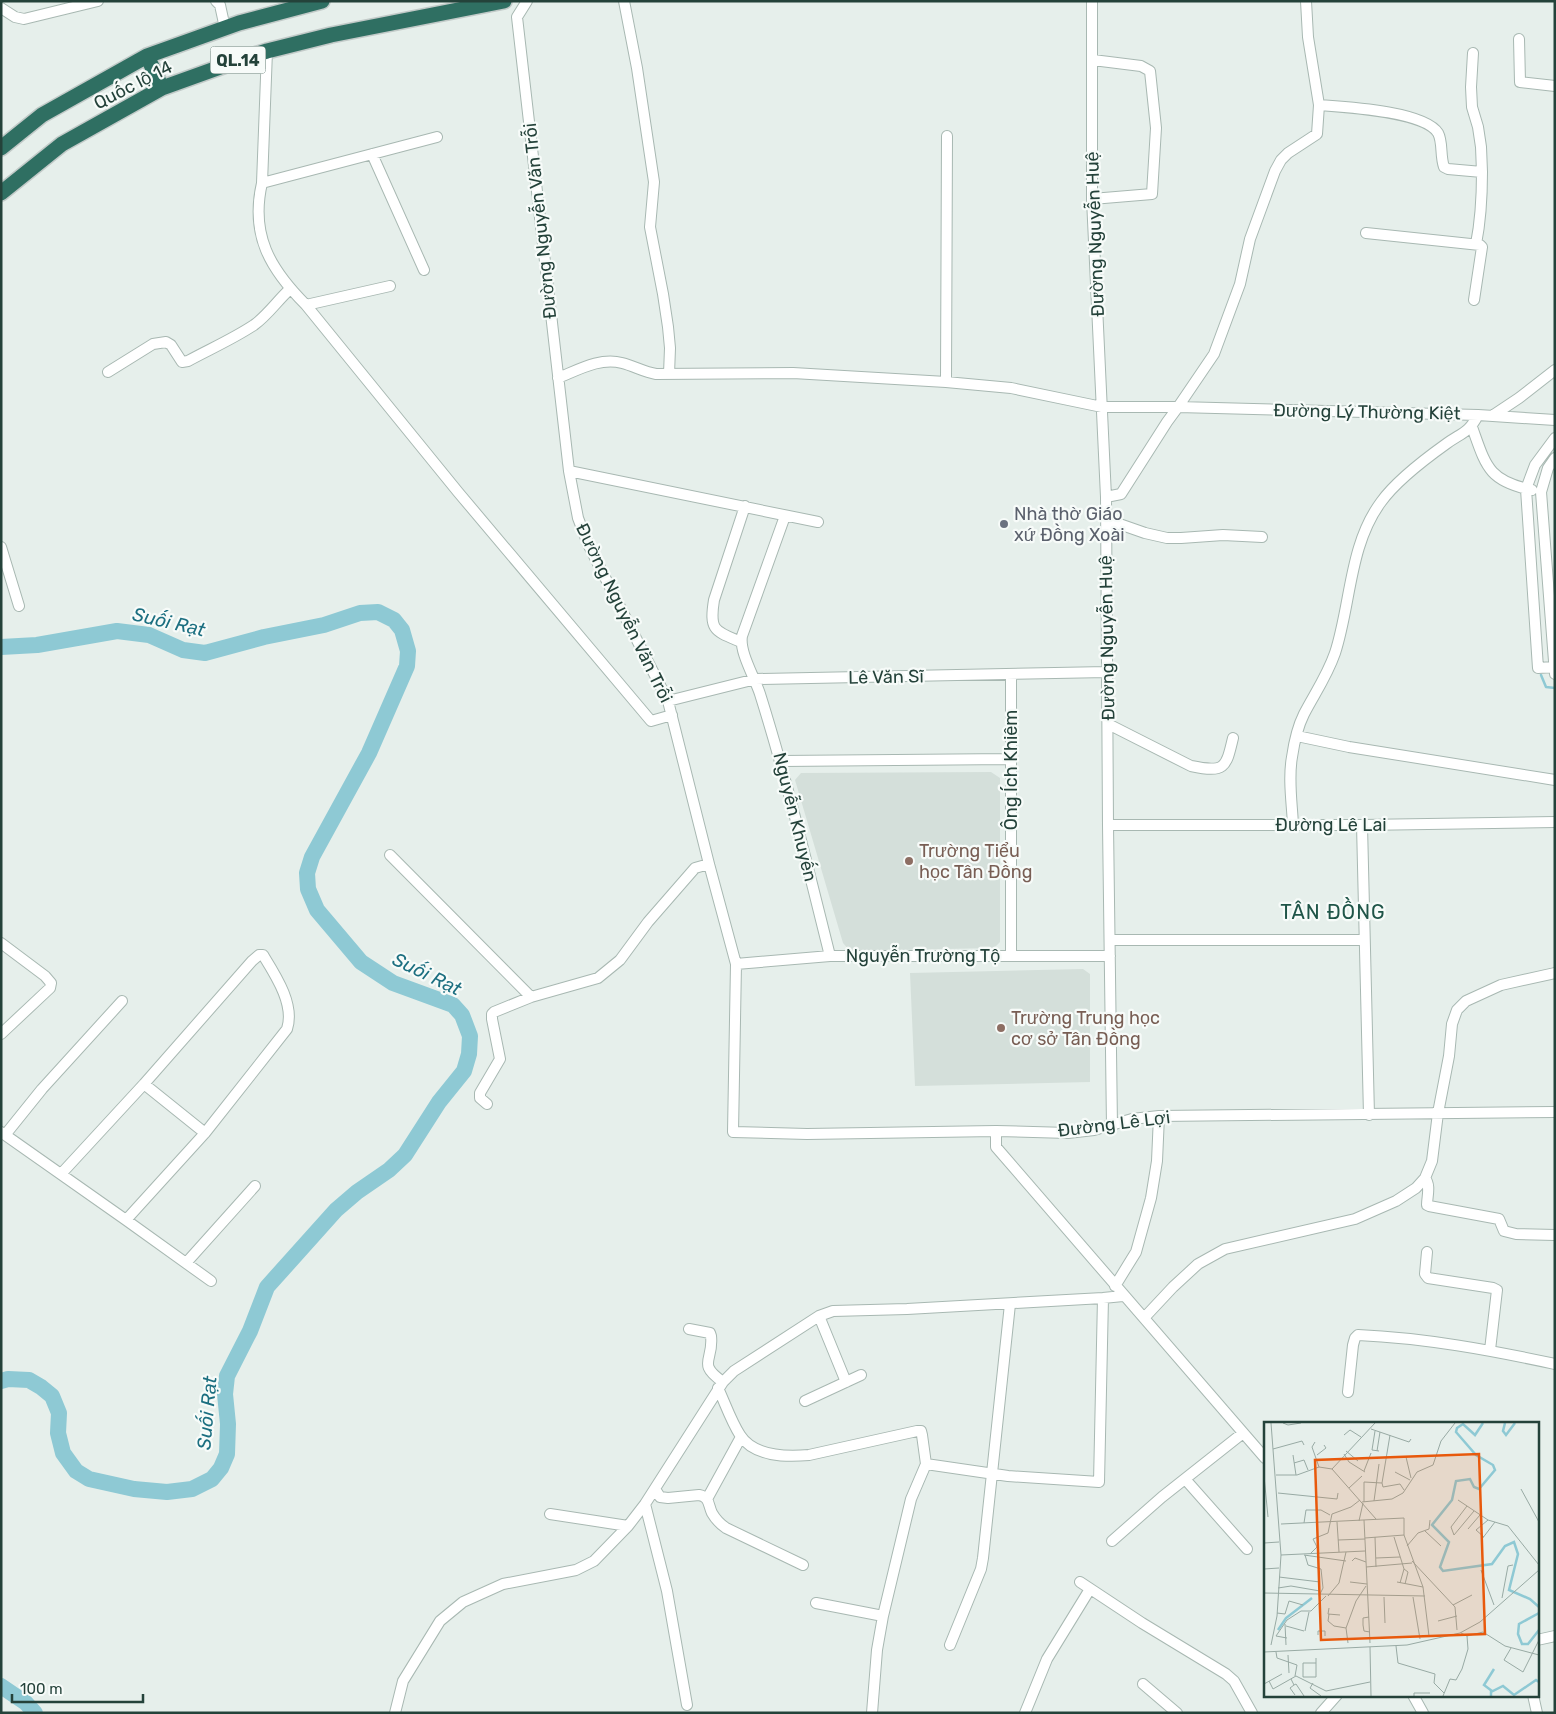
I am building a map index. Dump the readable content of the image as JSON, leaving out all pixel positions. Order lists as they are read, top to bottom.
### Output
{
  "streets": {
    "highway": ["QL.14", "Quốc lộ 14"],
    "street": [
      "Đường Nguyễn Văn Trỗi",
      "Đường Nguyễn Huệ",
      "Đường Lý Thường Kiệt",
      "Lê Văn Sĩ",
      "Ông Ích Khiêm",
      "Nguyễn Khuyến",
      "Đường Lê Lai",
      "Nguyễn Trường Tộ",
      "Đường Lê Lợi"
    ]
  },
  "crossings": [
    ["Đường Nguyễn Văn Trỗi", "Đường Lý Thường Kiệt"],
    ["Đường Nguyễn Văn Trỗi", "Lê Văn Sĩ"],
    ["Đường Nguyễn Văn Trỗi", "Nguyễn Trường Tộ"],
    ["Đường Nguyễn Văn Trỗi", "Đường Lê Lợi"],
    ["Đường Nguyễn Huệ", "Đường Lý Thường Kiệt"],
    ["Đường Nguyễn Huệ", "Lê Văn Sĩ"],
    ["Đường Nguyễn Huệ", "Đường Lê Lai"],
    ["Đường Nguyễn Huệ", "Nguyễn Trường Tộ"],
    ["Đường Nguyễn Huệ", "Đường Lê Lợi"],
    ["Lê Văn Sĩ", "Ông Ích Khiêm"],
    ["Lê Văn Sĩ", "Nguyễn Khuyến"],
    ["Ông Ích Khiêm", "Nguyễn Trường Tộ"],
    ["Nguyễn Khuyến", "Nguyễn Trường Tộ"]
  ],
  "districts": ["TÂN ĐỒNG"],
  "water": ["Suối Rạt"],
  "places": ["Nhà thờ Giáo xứ Đồng Xoài", "Trường Tiểu học Tân Đồng", "Trường Trung học cơ sở Tân Đồng"],
  "scale_bar": "100 m"
}
